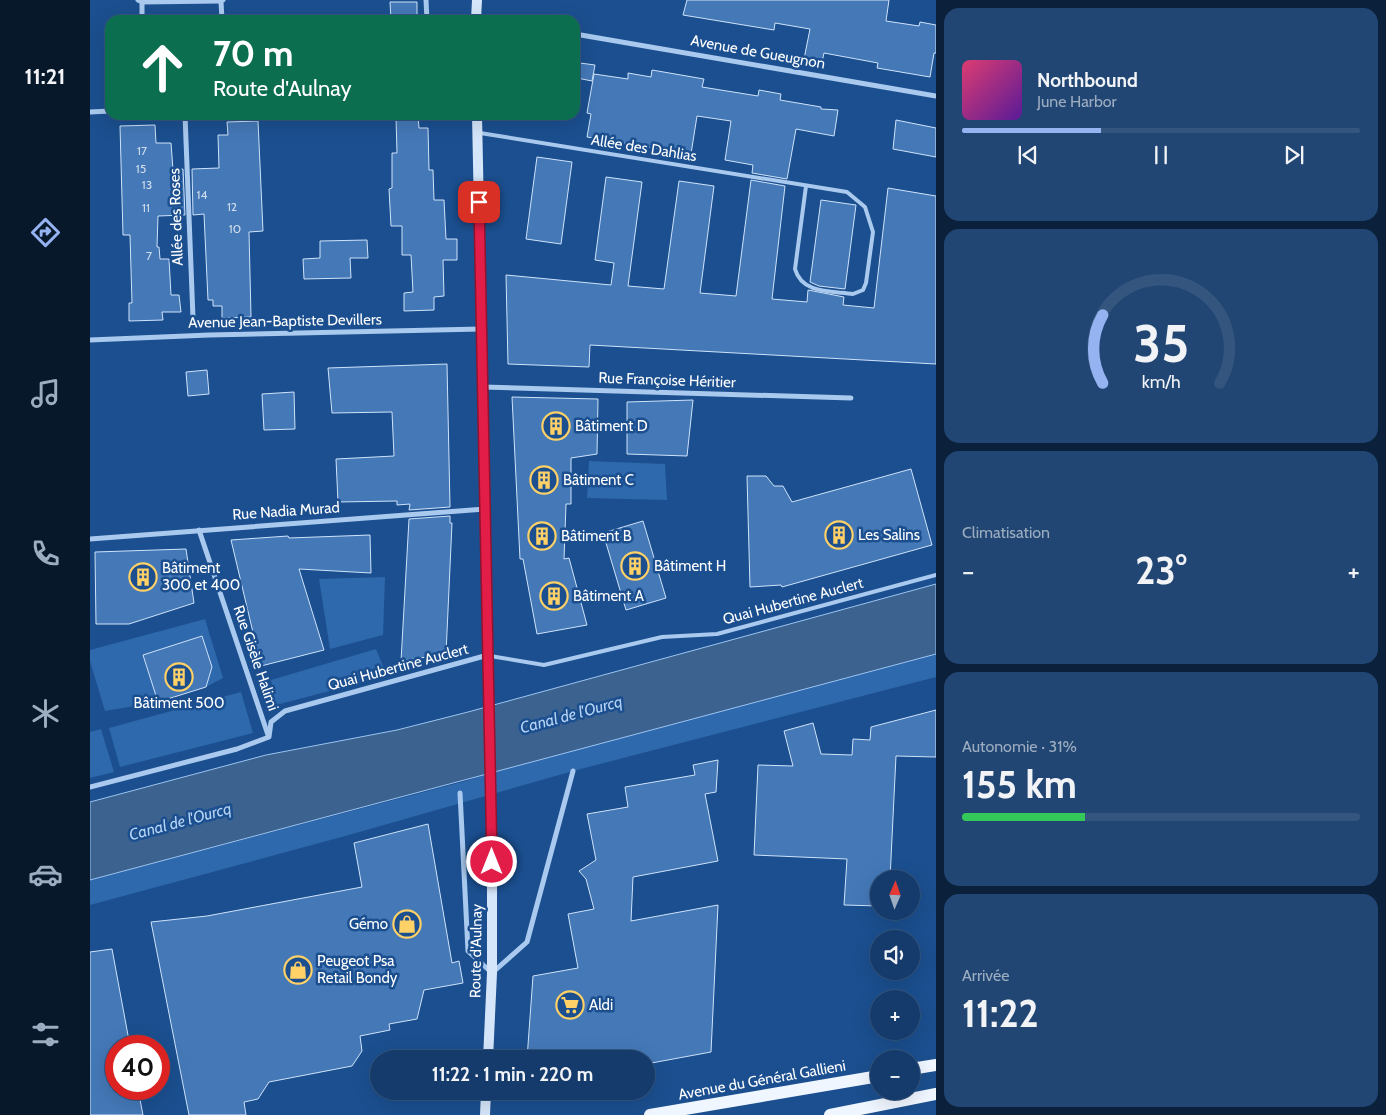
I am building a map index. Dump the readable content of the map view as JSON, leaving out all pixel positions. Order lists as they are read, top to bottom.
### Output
{
  "streets": {
    "main road": ["Avenue du Général Gallieni"],
    "street": [
      "Avenue de Gueugnon",
      "Allée des Roses",
      "Avenue Jean-Baptiste Devillers",
      "Rue Françoise Héritier",
      "Rue Nadia Murad",
      "Quai Hubertine Auclert",
      "Rue Gisèle Halimi",
      "Route d'Aulnay"
    ],
    "lane": ["Allée des Dahlias"]
  },
  "crossings": [
    ["Rue Nadia Murad", "Rue Gisèle Halimi"],
    ["Quai Hubertine Auclert", "Rue Gisèle Halimi"],
    ["Quai Hubertine Auclert", "Route d'Aulnay"]
  ],
  "water": ["Canal de l'Ourcq"],
  "places": {
    "building": [
      "Bâtiment D",
      "Bâtiment C",
      "Les Salins",
      "Bâtiment B",
      "Bâtiment H",
      "Bâtiment 300 et 400",
      "Bâtiment A",
      "Bâtiment 500"
    ],
    "shop": ["Gémo", "Peugeot Psa Retail Bondy"],
    "supermarket": ["Aldi"]
  },
  "house_numbers": [
    "17",
    "15",
    "13",
    "14",
    "12",
    "11",
    "10",
    "7"
  ],
  "north": "top",
  "page": {
    "tabs": "11:21",
    "turn": ["70 m", "Route d'Aulnay"],
    "song": ["Northbound", "June Harbor"],
    "tile": [
      "Climatisation",
      ["Autonomie · 31%", "155 km"],
      ["Arrivée", "11:22"]
    ],
    "heat": ["−", "23°", "+"],
    "map_buttons": ["+", "−"],
    "limit": "40",
    "trip": "11:22 · 1 min · 220 m",
    "gauge": ["35", "km/h"]
  }
}
